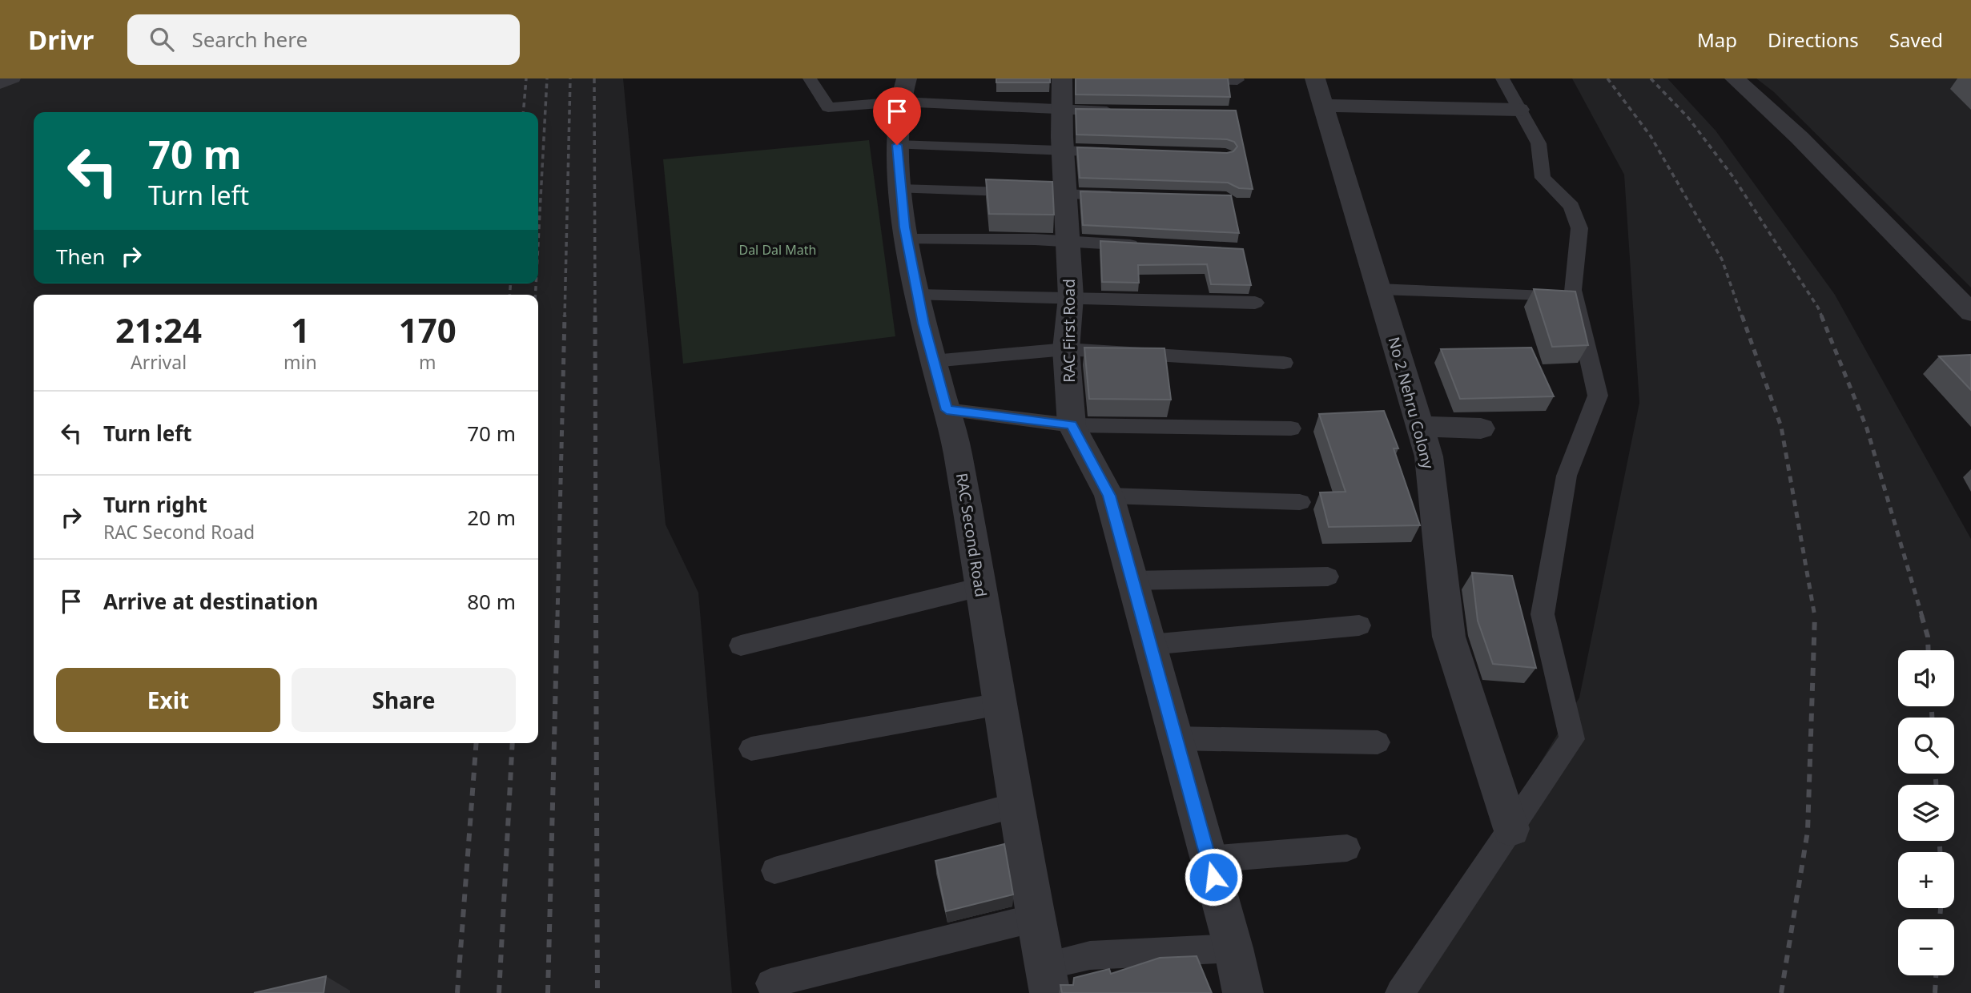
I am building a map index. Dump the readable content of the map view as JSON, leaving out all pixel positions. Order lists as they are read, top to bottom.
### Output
{
  "streets": {
    "street": ["RAC First Road", "No 2 Nehru Colony", "RAC Second Road"]
  },
  "parks": ["Dal Dal Math"],
  "page": {
    "header": "Drivr",
    "search": "Search here",
    "nav": ["Map", "Directions", "Saved"],
    "turn": ["70 m", "Turn left"],
    "then": "Then",
    "eta": [
      "21:24",
      "Arrival",
      "1",
      "min",
      "170",
      "m"
    ],
    "list": [
      {
        "name": "Turn left",
        "value": "70 m"
      },
      {
        "name": "Turn right",
        "note": "RAC Second Road",
        "value": "20 m"
      },
      {
        "name": "Arrive at destination",
        "value": "80 m"
      }
    ],
    "map_buttons": ["+", "−"],
    "buttons": ["Exit", "Share"]
  }
}
